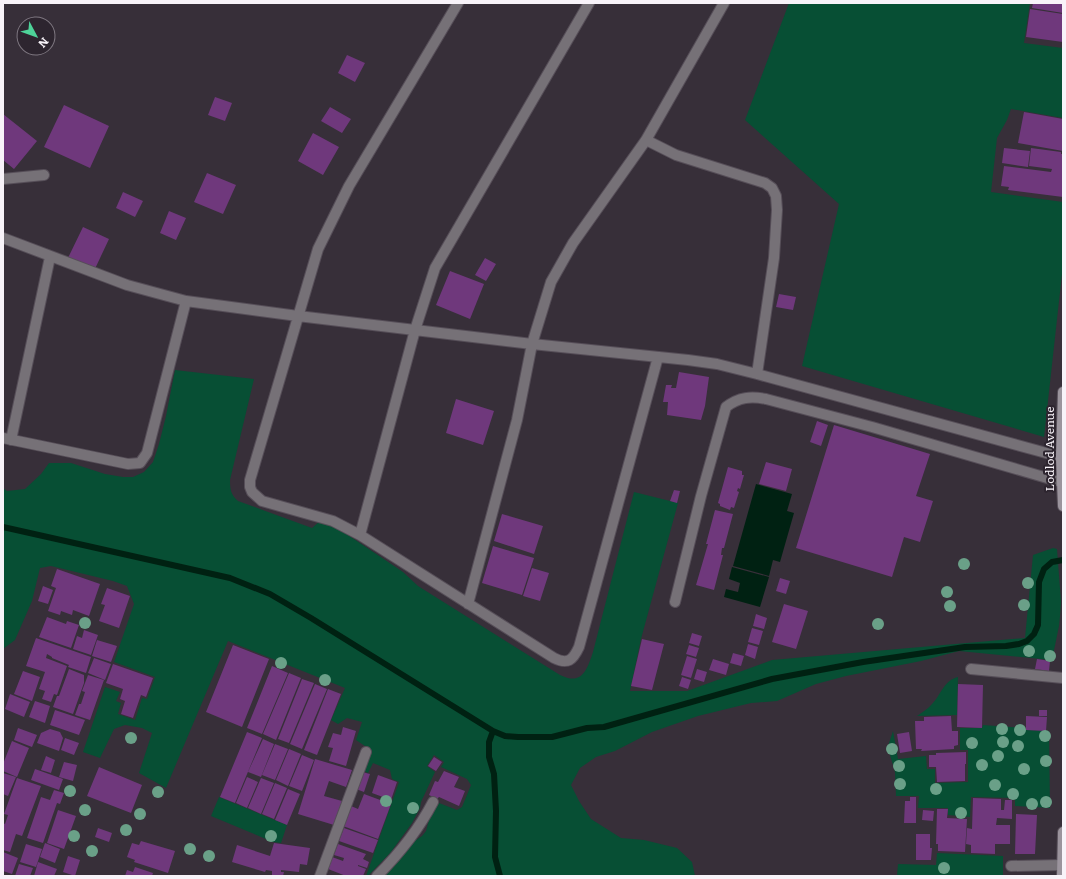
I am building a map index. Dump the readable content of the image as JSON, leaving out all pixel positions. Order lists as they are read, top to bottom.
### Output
{
  "streets": {
    "main road": ["Lodlod Avenue"]
  },
  "north": "bottom right"
}
